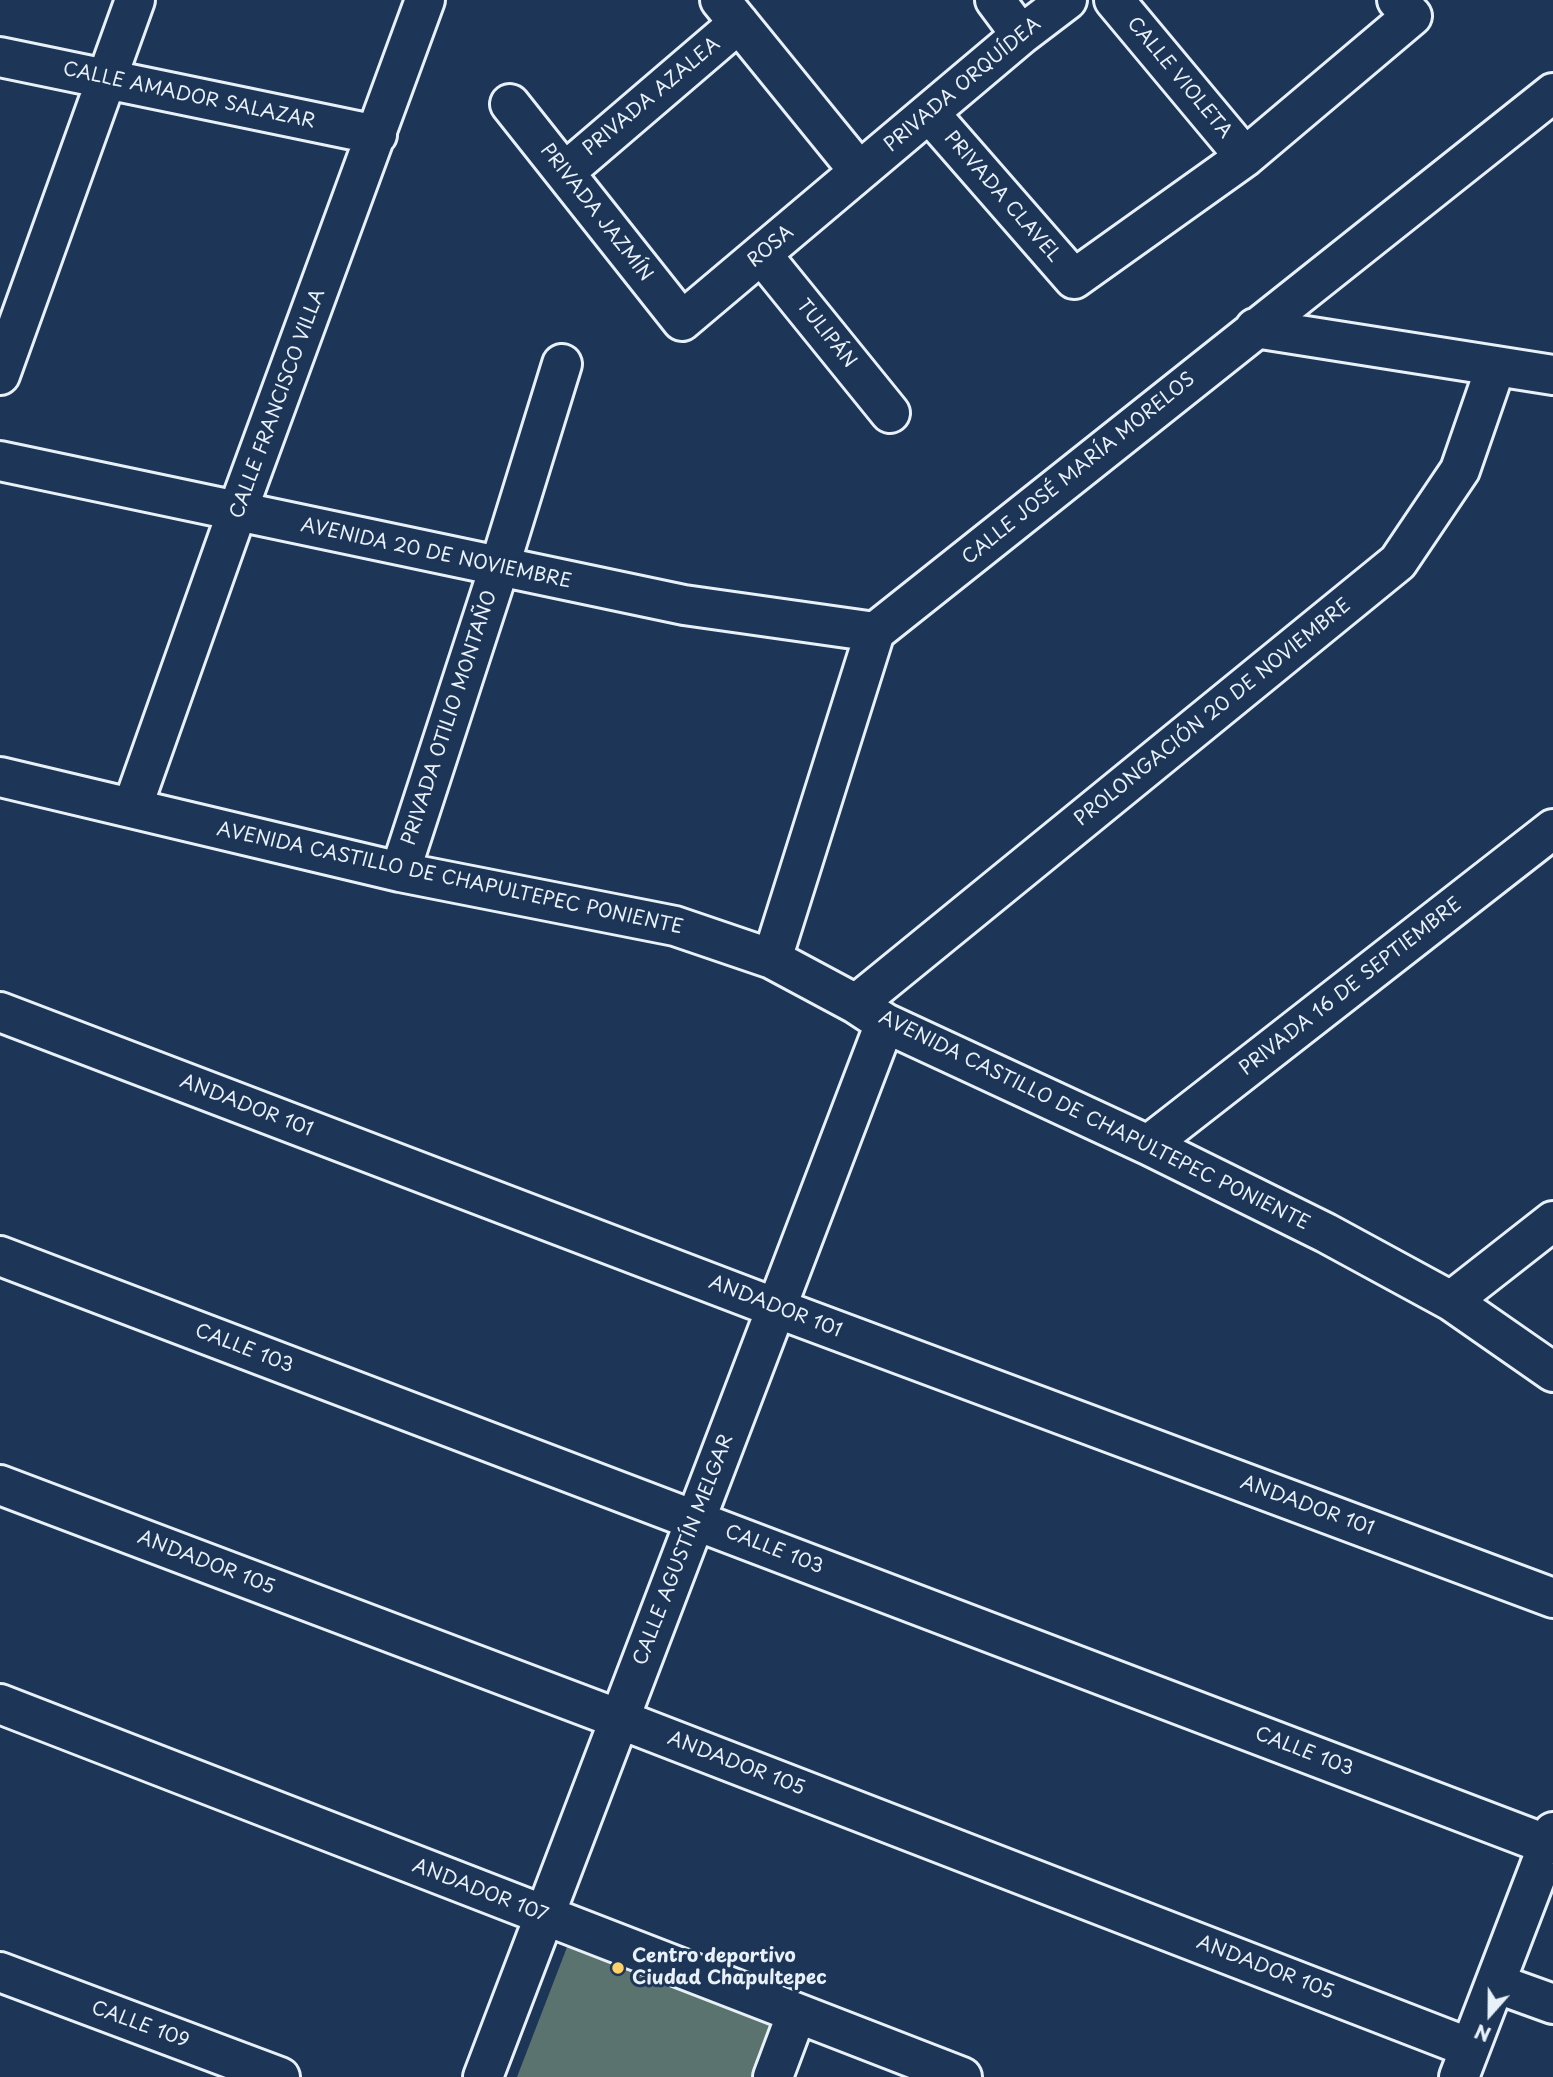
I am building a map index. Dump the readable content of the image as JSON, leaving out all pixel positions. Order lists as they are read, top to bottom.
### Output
{
  "streets": {
    "street": [
      "CALLE VIOLETA",
      "PRIVADA ORQUÍDEA",
      "CALLE AMADOR SALAZAR",
      "PRIVADA AZALEA",
      "PRIVADA CLAVEL",
      "PRIVADA JAZMÍN",
      "ROSA",
      "TULIPÁN",
      "CALLE FRANCISCO VILLA",
      "CALLE JOSÉ MARÍA MORELOS",
      "AVENIDA 20 DE NOVIEMBRE",
      "PROLONGACIÓN 20 DE NOVIEMBRE",
      "PRIVADA OTILIO MONTAÑO",
      "AVENIDA CASTILLO DE CHAPULTEPEC PONIENTE",
      "PRIVADA 16 DE SEPTIEMBRE",
      "ANDADOR 101",
      "CALLE 103",
      "CALLE AGUSTÍN MELGAR",
      "ANDADOR 105",
      "ANDADOR 107",
      "CALLE 109"
    ]
  },
  "crossings": [
    ["CALLE VIOLETA", "PRIVADA CLAVEL"],
    ["PRIVADA ORQUÍDEA", "PRIVADA CLAVEL"],
    ["PRIVADA ORQUÍDEA", "ROSA"],
    ["CALLE AMADOR SALAZAR", "CALLE FRANCISCO VILLA"],
    ["PRIVADA AZALEA", "PRIVADA JAZMÍN"],
    ["PRIVADA JAZMÍN", "ROSA"],
    ["ROSA", "TULIPÁN"],
    ["CALLE FRANCISCO VILLA", "AVENIDA 20 DE NOVIEMBRE"],
    ["CALLE FRANCISCO VILLA", "AVENIDA CASTILLO DE CHAPULTEPEC PONIENTE"],
    ["CALLE JOSÉ MARÍA MORELOS", "AVENIDA 20 DE NOVIEMBRE"],
    ["AVENIDA 20 DE NOVIEMBRE", "PRIVADA OTILIO MONTAÑO"],
    ["PROLONGACIÓN 20 DE NOVIEMBRE", "AVENIDA CASTILLO DE CHAPULTEPEC PONIENTE"],
    ["PROLONGACIÓN 20 DE NOVIEMBRE", "CALLE AGUSTÍN MELGAR"],
    ["PRIVADA OTILIO MONTAÑO", "AVENIDA CASTILLO DE CHAPULTEPEC PONIENTE"],
    ["AVENIDA CASTILLO DE CHAPULTEPEC PONIENTE", "PRIVADA 16 DE SEPTIEMBRE"],
    ["AVENIDA CASTILLO DE CHAPULTEPEC PONIENTE", "CALLE AGUSTÍN MELGAR"],
    ["ANDADOR 101", "CALLE AGUSTÍN MELGAR"],
    ["CALLE 103", "CALLE AGUSTÍN MELGAR"],
    ["CALLE AGUSTÍN MELGAR", "ANDADOR 105"],
    ["CALLE AGUSTÍN MELGAR", "ANDADOR 107"]
  ],
  "places": ["Centro deportivo Ciudad Chapultepec"],
  "north": "bottom"
}
